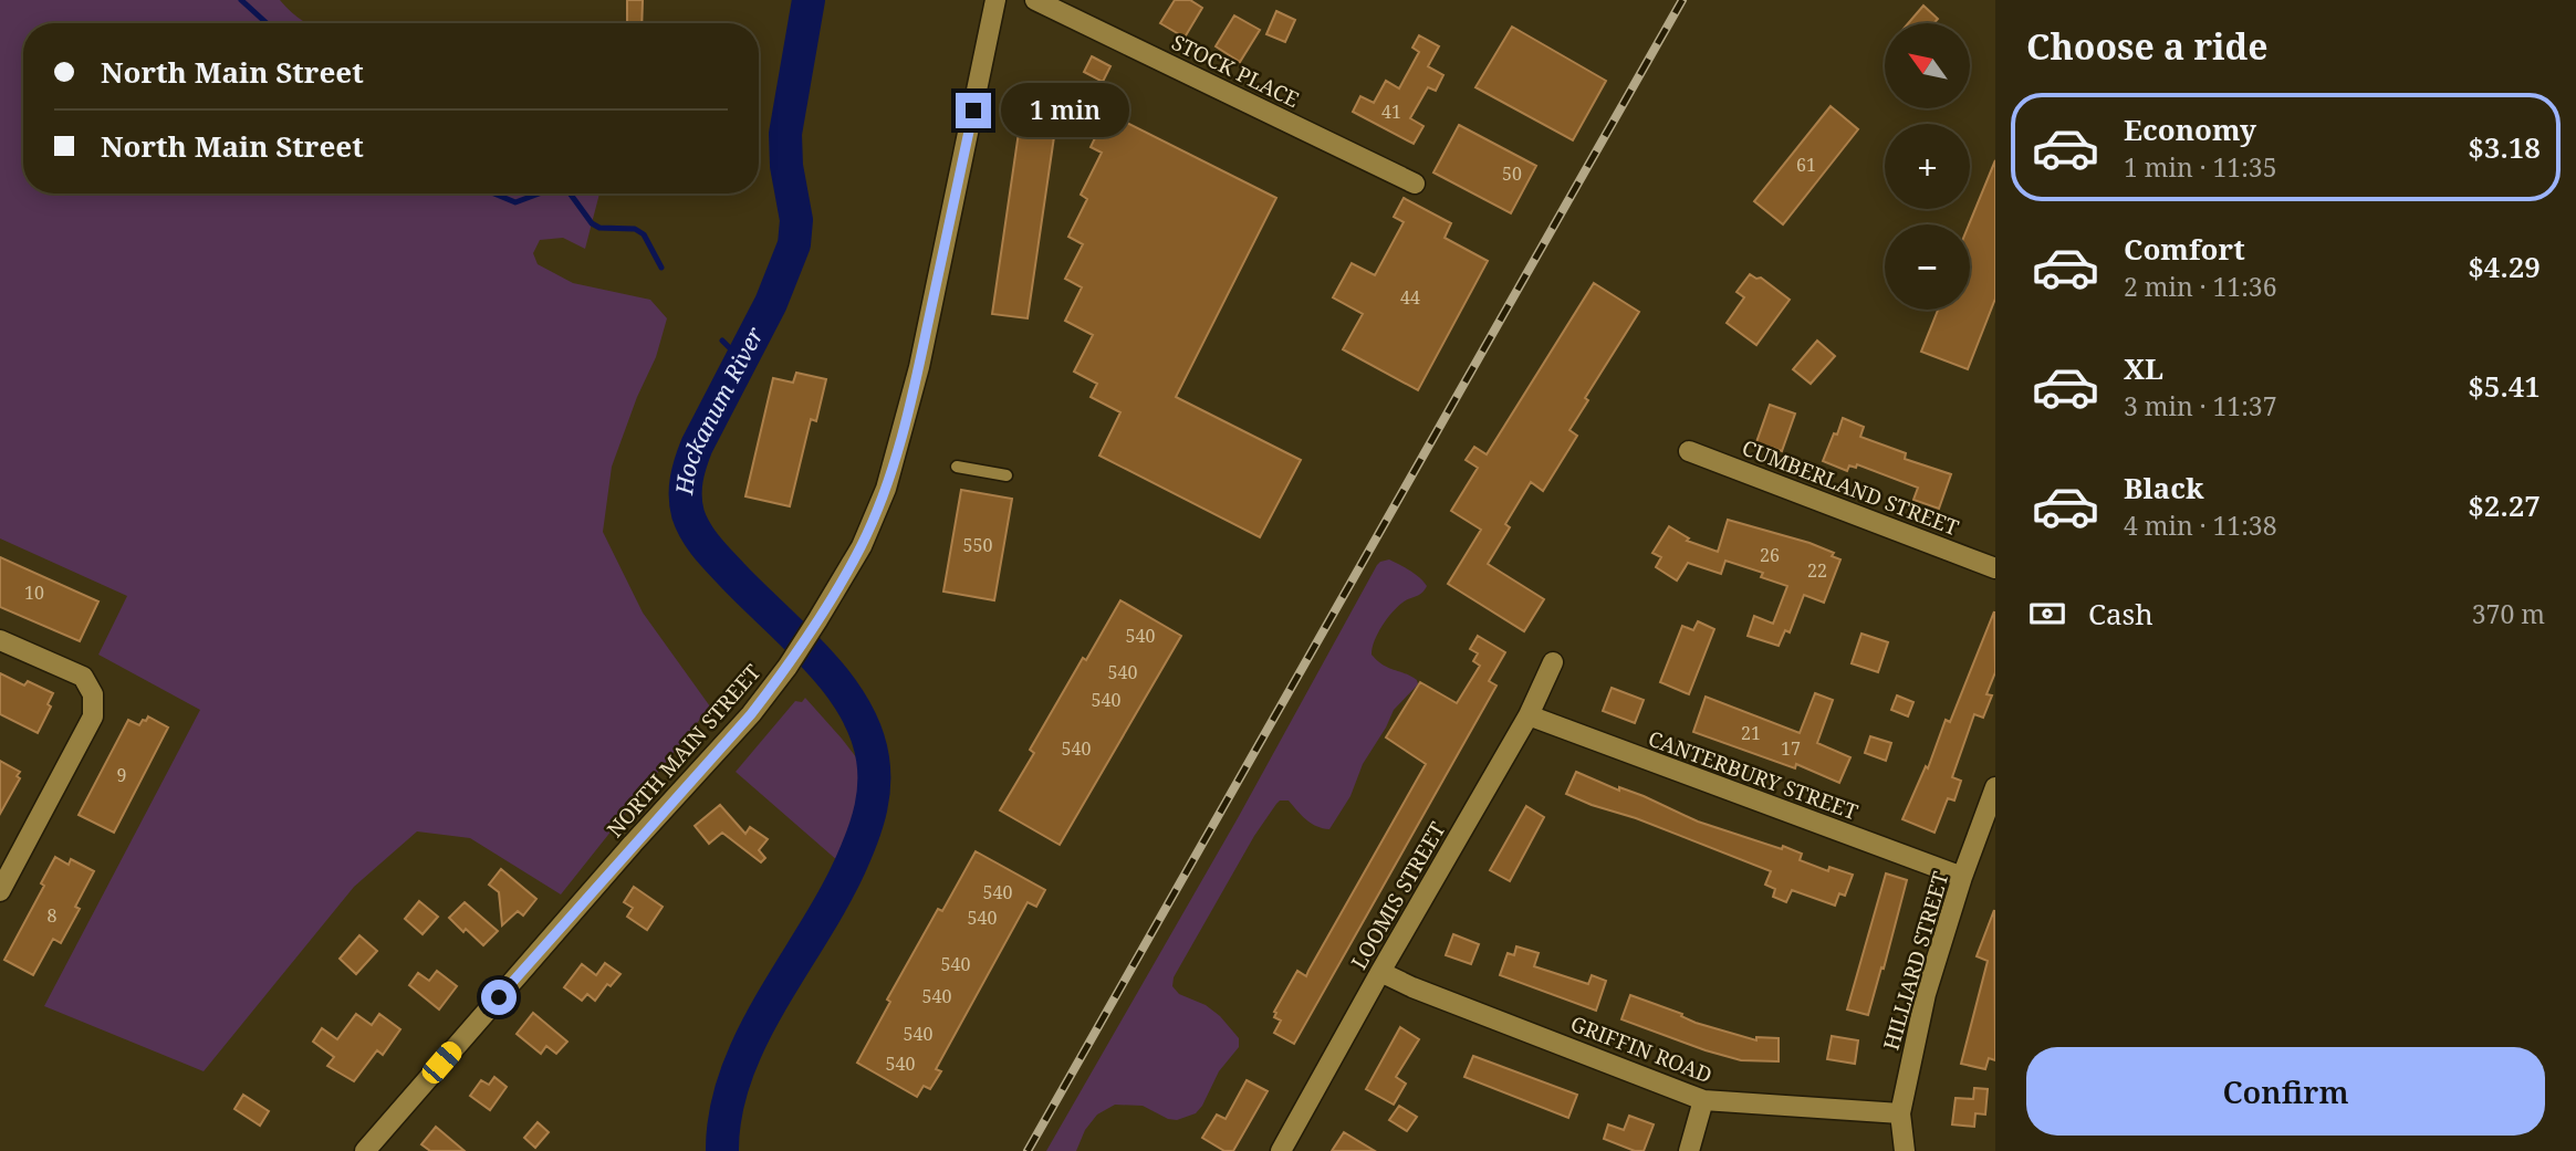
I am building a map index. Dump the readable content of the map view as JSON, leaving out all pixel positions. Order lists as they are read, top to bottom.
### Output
{
  "streets": {
    "street": [
      "STOCK PLACE",
      "CUMBERLAND STREET",
      "NORTH MAIN STREET",
      "CANTERBURY STREET",
      "LOOMIS STREET",
      "HILLIARD STREET",
      "GRIFFIN ROAD"
    ]
  },
  "crossings": [
    ["CANTERBURY STREET", "LOOMIS STREET"],
    ["CANTERBURY STREET", "HILLIARD STREET"],
    ["LOOMIS STREET", "GRIFFIN ROAD"],
    ["HILLIARD STREET", "GRIFFIN ROAD"]
  ],
  "water": ["Hockanum River"],
  "house_numbers": [
    "41",
    "61",
    "50",
    "44",
    "550",
    "26",
    "22",
    "10",
    "540",
    "540",
    "540",
    "21",
    "540",
    "17",
    "9",
    "540",
    "8",
    "540",
    "540",
    "540",
    "540",
    "540"
  ],
  "north": "top left",
  "page": {
    "heading": "Choose a ride",
    "map_buttons": ["+", "−"],
    "banner": ["North Main Street", "North Main Street"],
    "bubble": "1 min",
    "list": [
      {
        "name": "Economy",
        "note": "1 min · 11:35",
        "value": "$3.18"
      },
      {
        "name": "Comfort",
        "note": "2 min · 11:36",
        "value": "$4.29"
      },
      {
        "name": "XL",
        "note": "3 min · 11:37",
        "value": "$5.41"
      },
      {
        "name": "Black",
        "note": "4 min · 11:38",
        "value": "$2.27"
      }
    ],
    "pay": ["Cash", "370 m"],
    "buttons": "Confirm"
  }
}
